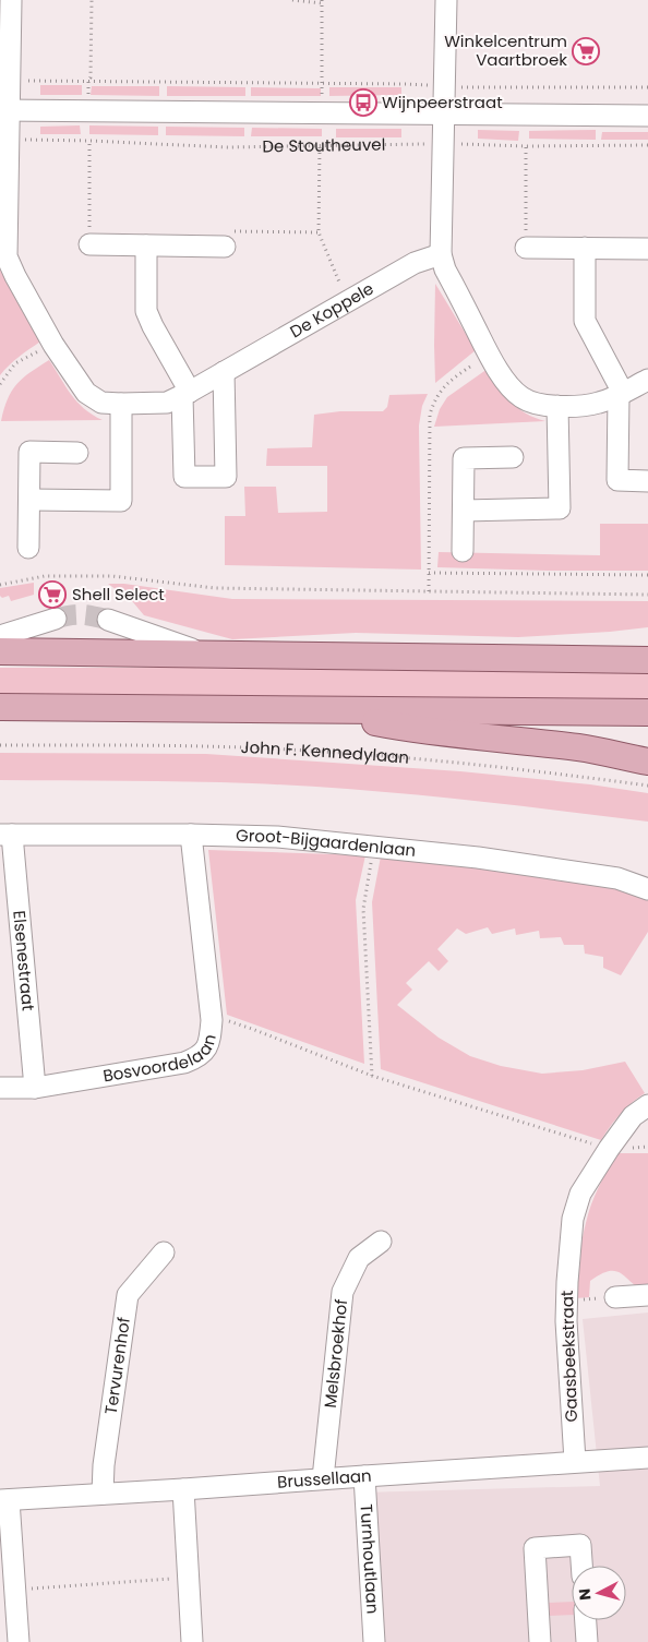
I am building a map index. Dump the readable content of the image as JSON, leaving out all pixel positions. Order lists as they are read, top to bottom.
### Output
{
  "streets": {
    "street": [
      "De Stoutheuvel",
      "De Koppele",
      "Groot-Bijgaardenlaan",
      "Elsenestraat",
      "Bosvoordelaan",
      "Melsbroekhof",
      "Gaasbeekstraat",
      "Tervurenhof",
      "Brussellaan",
      "Turnhoutlaan"
    ],
    "path": ["John F. Kennedylaan"]
  },
  "crossings": [
    ["De Stoutheuvel", "De Koppele"],
    ["Groot-Bijgaardenlaan", "Elsenestraat"],
    ["Groot-Bijgaardenlaan", "Bosvoordelaan"],
    ["Elsenestraat", "Bosvoordelaan"],
    ["Melsbroekhof", "Brussellaan"],
    ["Gaasbeekstraat", "Brussellaan"],
    ["Tervurenhof", "Brussellaan"],
    ["Brussellaan", "Turnhoutlaan"]
  ],
  "places": {
    "supermarket": ["Winkelcentrum Vaartbroek", "Shell Select"],
    "bus stop": ["Wijnpeerstraat"]
  },
  "north": "left"
}
